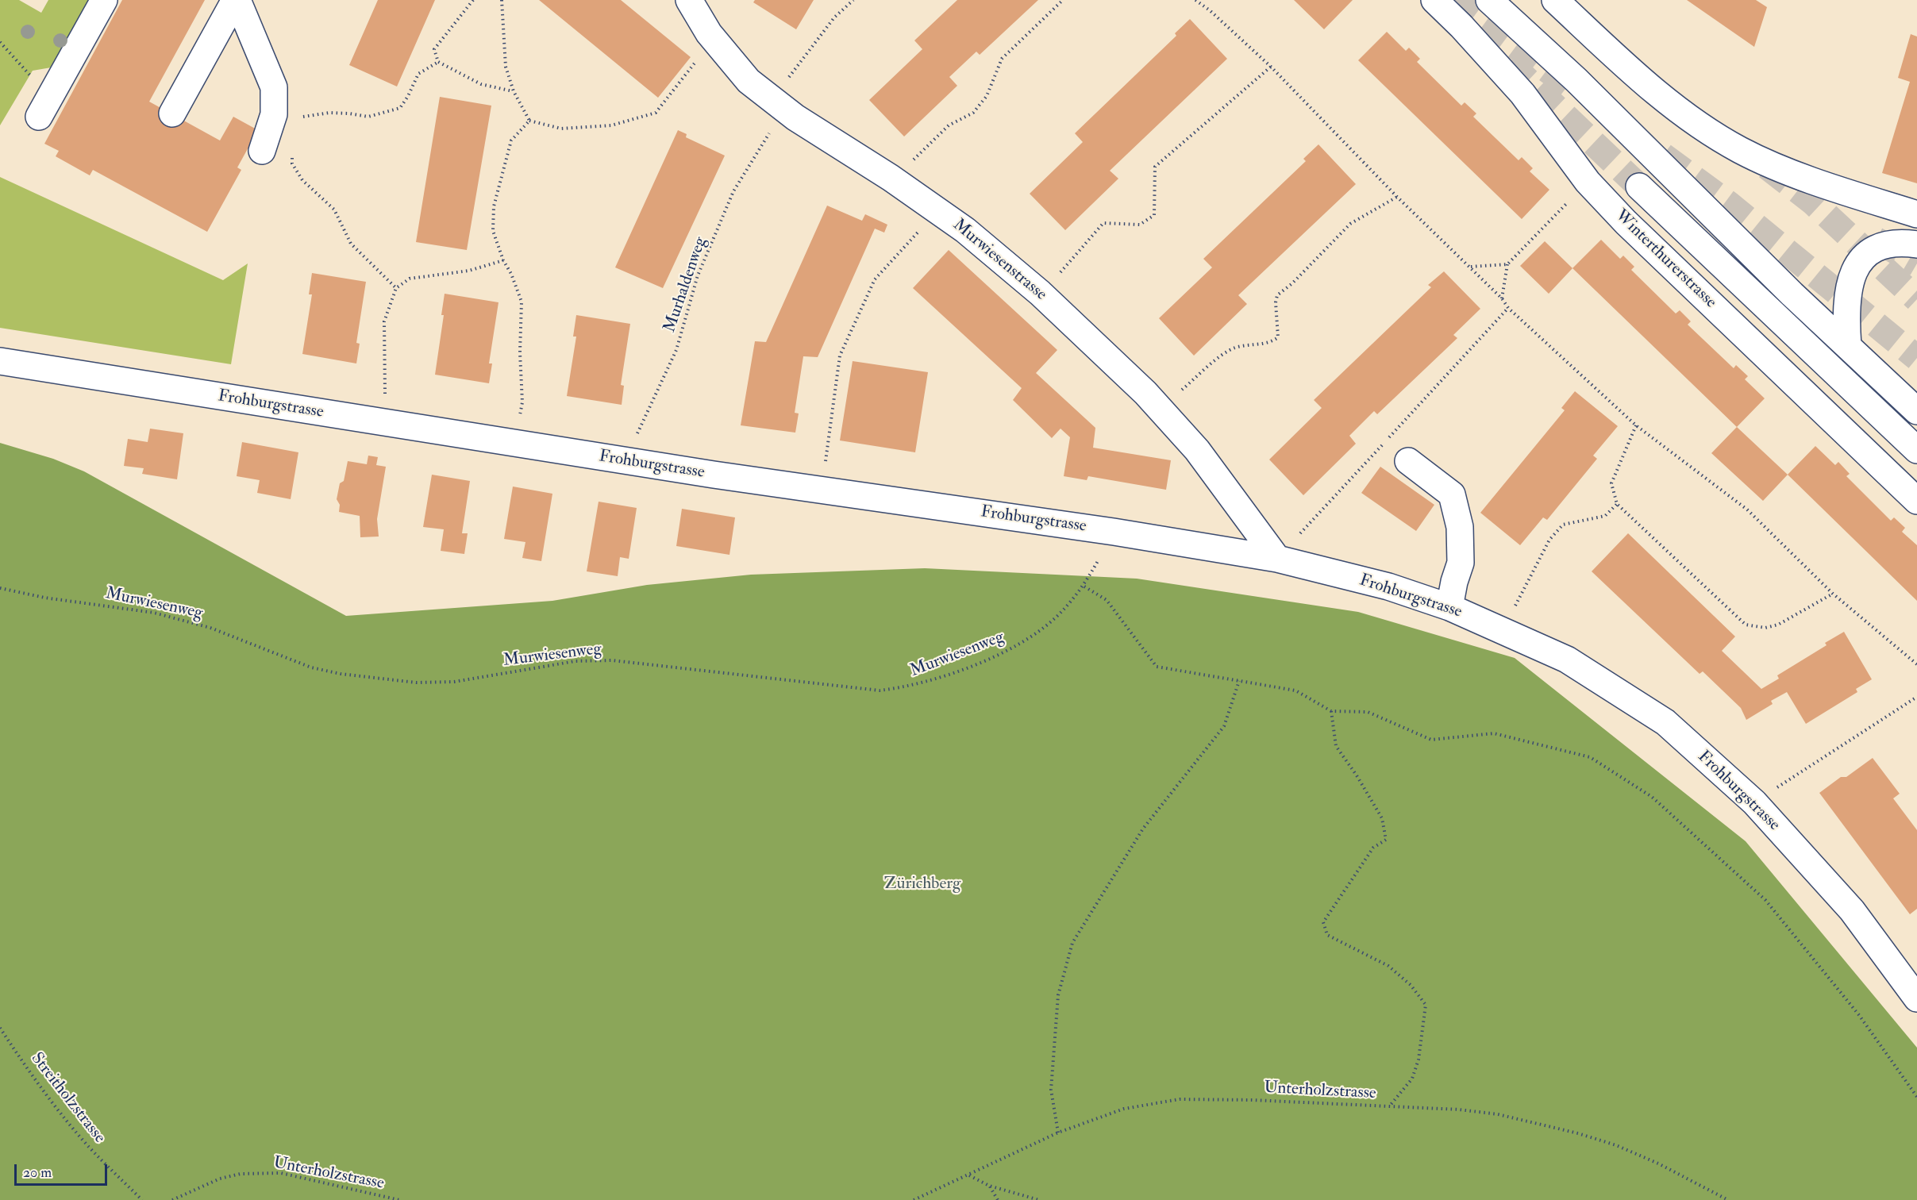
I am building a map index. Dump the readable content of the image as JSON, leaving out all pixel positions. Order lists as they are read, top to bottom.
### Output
{
  "streets": {
    "main road": ["Winterthurerstrasse", "Murwiesenstrasse", "Frohburgstrasse"],
    "path": [
      "Murhaldenweg",
      "Murwiesenweg",
      "Unterholzstrasse",
      "Streitholzstrasse"
    ]
  },
  "crossings": [
    ["Murwiesenstrasse", "Frohburgstrasse"],
    ["Frohburgstrasse", "Murwiesenweg"]
  ],
  "parks": ["Zürichberg"],
  "scale_bar": "20 m"
}
